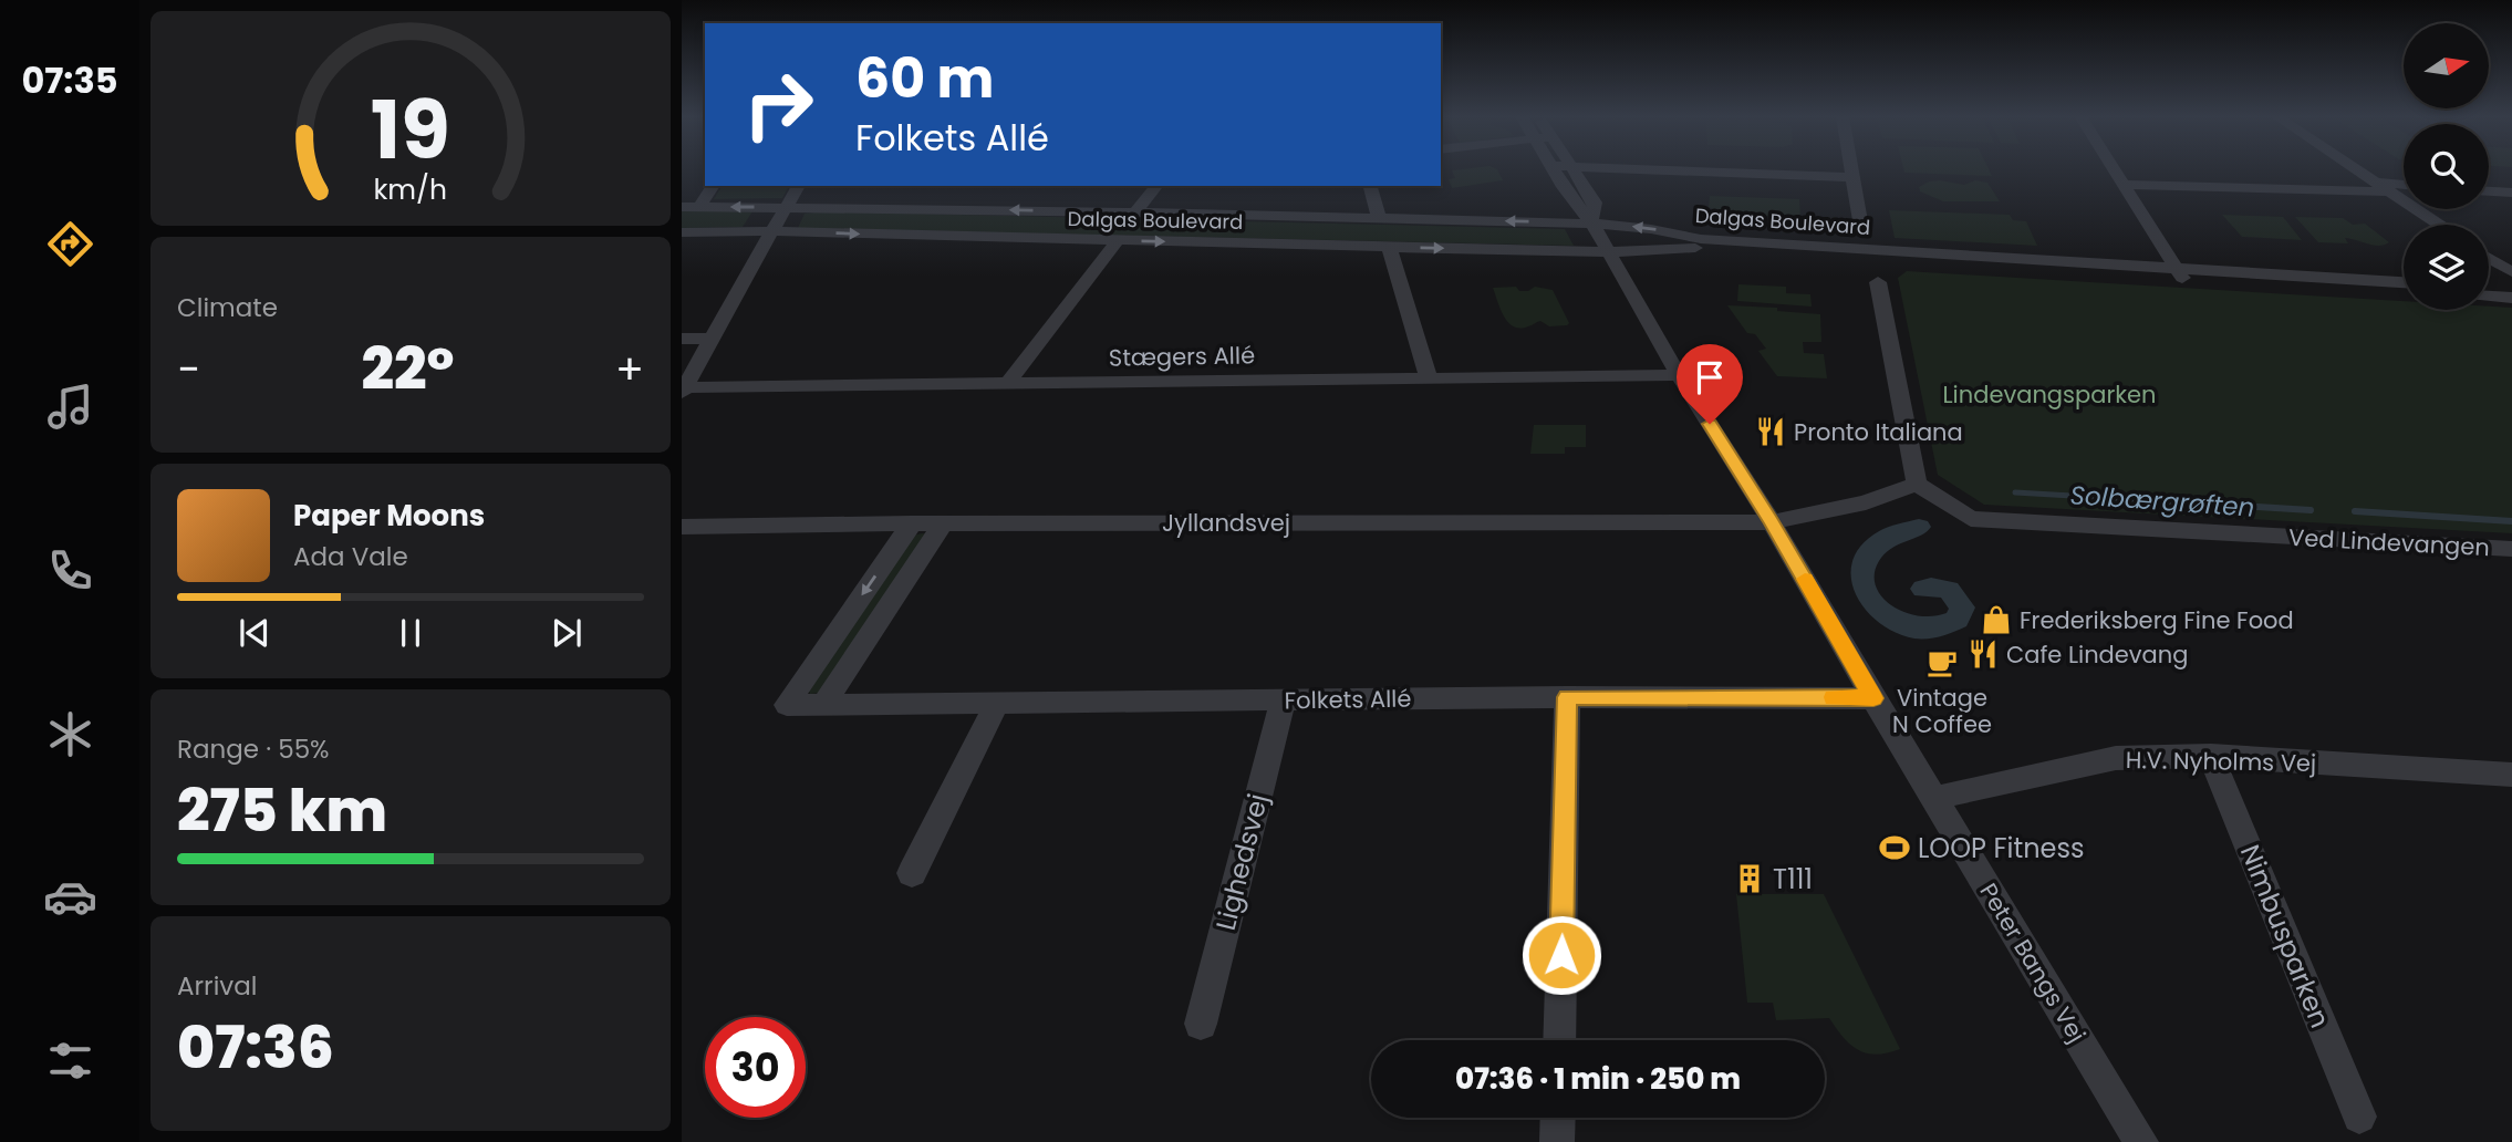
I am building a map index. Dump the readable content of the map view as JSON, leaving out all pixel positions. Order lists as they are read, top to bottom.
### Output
{
  "streets": {
    "street": [
      "Dalgas Boulevard",
      "Stægers Allé",
      "Jyllandsvej",
      "Ved Lindevangen",
      "Folkets Allé",
      "H.V. Nyholms Vej",
      "Lighedsvej",
      "Nimbusparken",
      "Peter Bangs Vej"
    ]
  },
  "crossings": [
    ["Dalgas Boulevard", "Peter Bangs Vej"],
    ["Stægers Allé", "Peter Bangs Vej"],
    ["Jyllandsvej", "Folkets Allé"],
    ["Jyllandsvej", "Peter Bangs Vej"],
    ["Folkets Allé", "Lighedsvej"],
    ["Folkets Allé", "Peter Bangs Vej"],
    ["H.V. Nyholms Vej", "Nimbusparken"],
    ["H.V. Nyholms Vej", "Peter Bangs Vej"]
  ],
  "water": ["Solbærgrøften"],
  "parks": ["Lindevangsparken"],
  "places": {
    "restaurant": ["Pronto Italiana", "Cafe Lindevang"],
    "shop": ["Frederiksberg Fine Food"],
    "cafe": ["Vintage N Coffee"],
    "sports": ["LOOP Fitness"],
    "building": ["T111"]
  },
  "north": "right",
  "page": {
    "tabs": "07:35",
    "turn": ["60 m", "Folkets Allé"],
    "tile": [
      "Climate",
      ["Range · 55%", "275 km"],
      ["Arrival", "07:36"]
    ],
    "heat": ["−", "22°", "+"],
    "song": ["Paper Moons", "Ada Vale"],
    "limit": "30",
    "trip": "07:36 · 1 min · 250 m",
    "gauge": ["19", "km/h"]
  }
}
